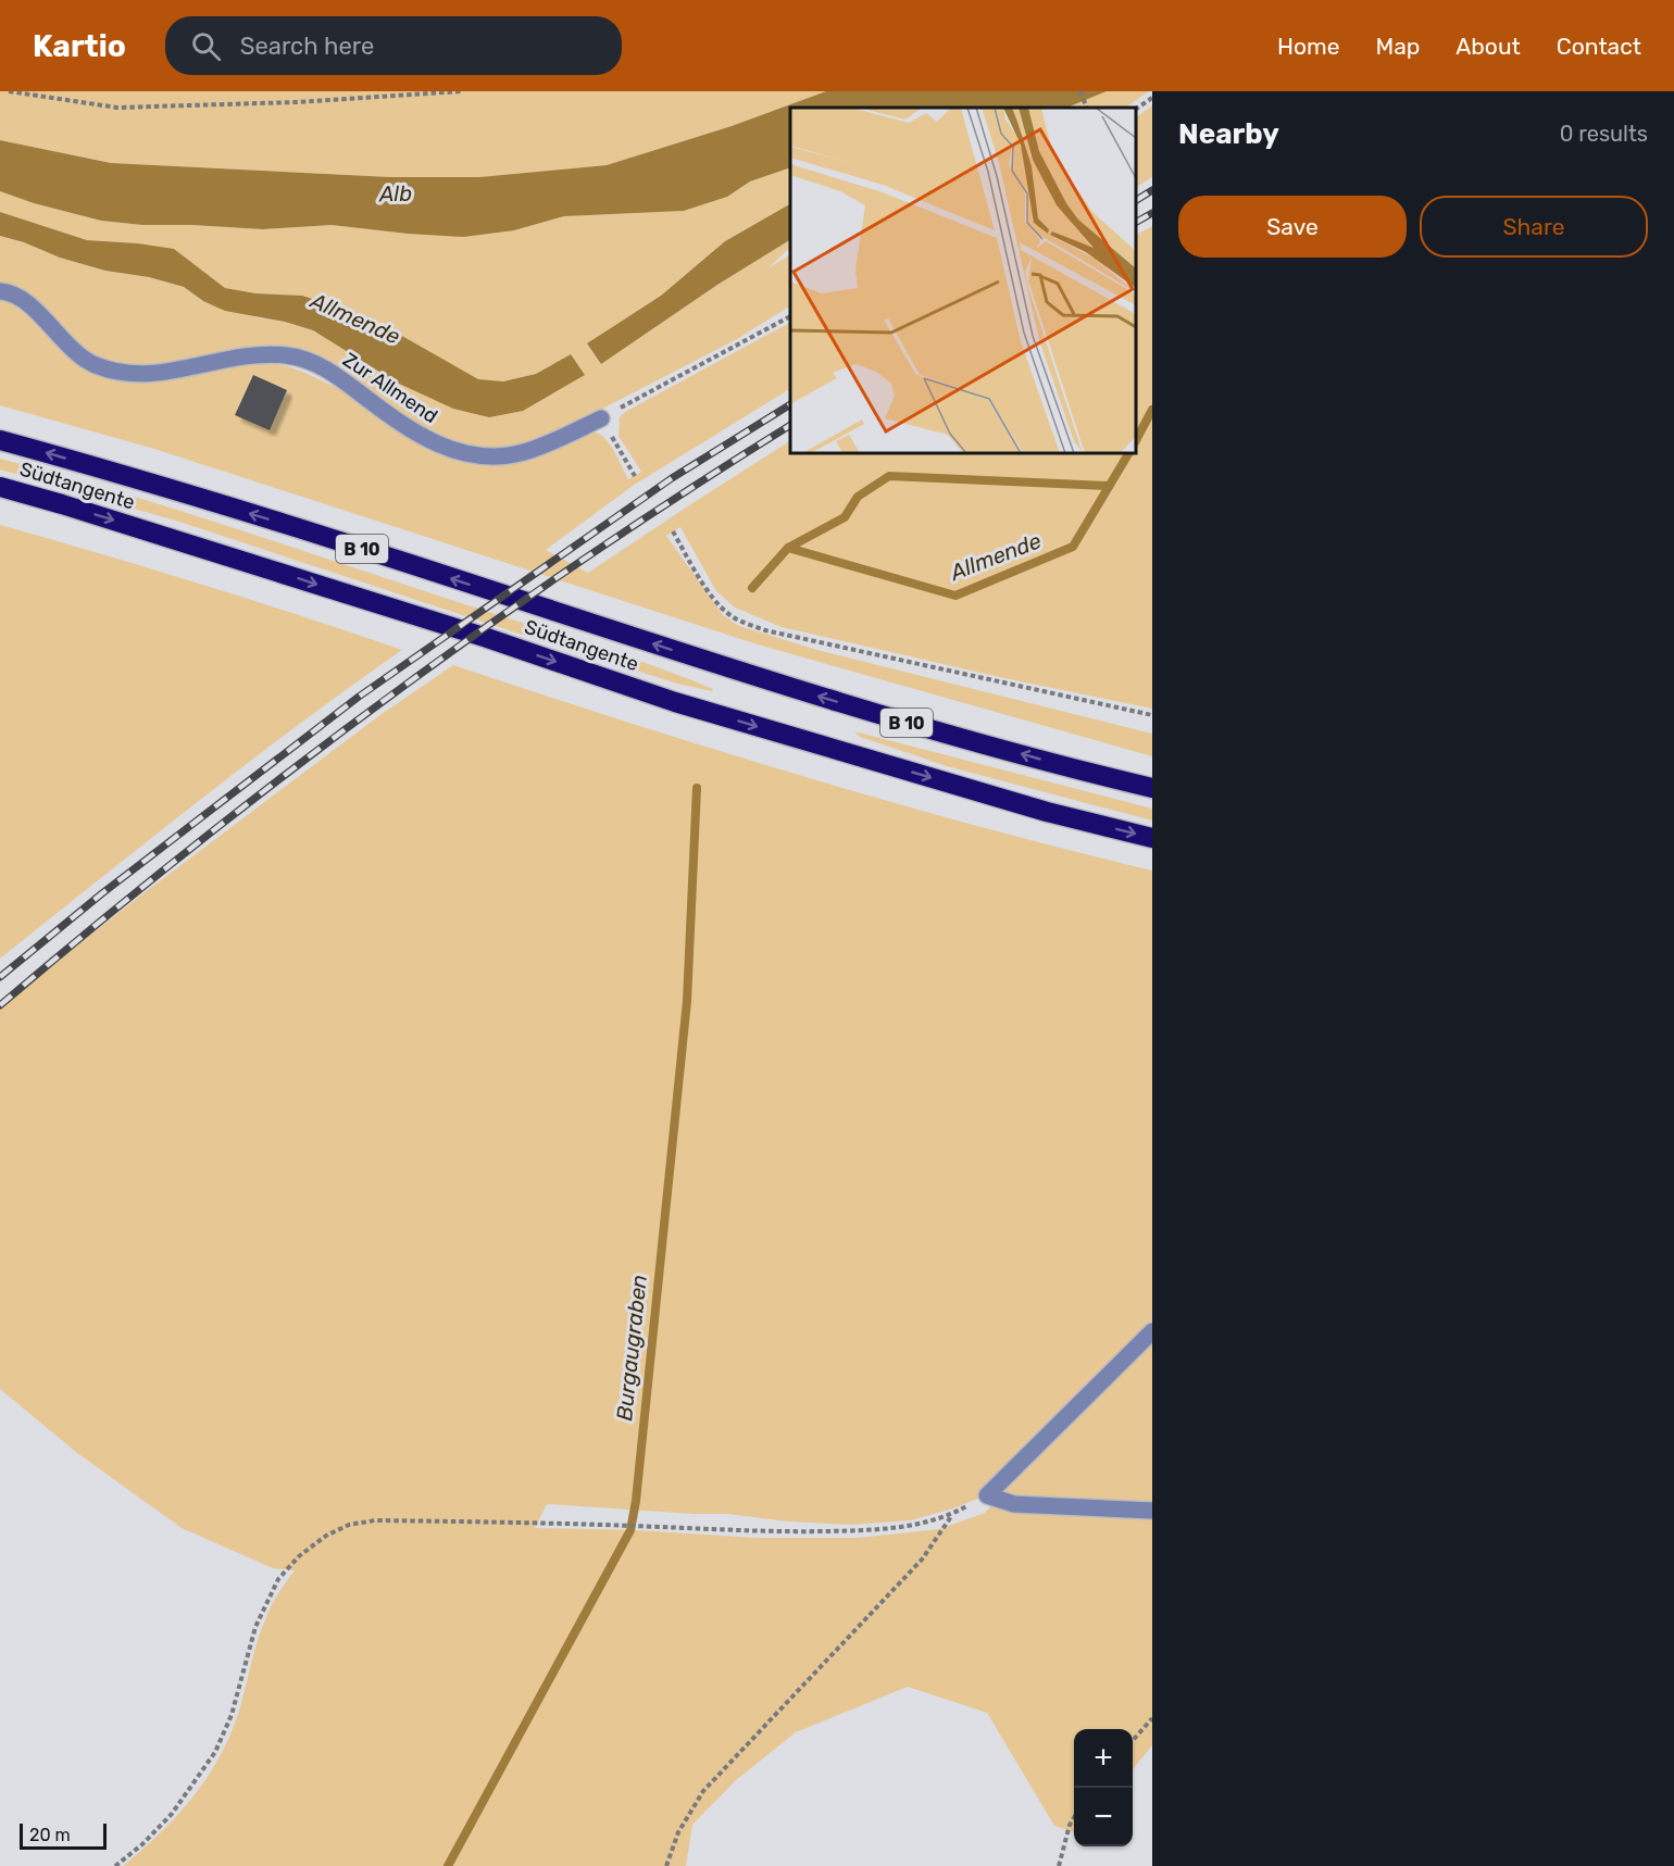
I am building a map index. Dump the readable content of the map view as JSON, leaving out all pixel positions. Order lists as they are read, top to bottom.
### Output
{
  "streets": {
    "highway": ["Südtangente", "B 10"],
    "lane": ["Zur Allmend"]
  },
  "water": ["Alb", "Allmende", "Burgaugraben"],
  "scale_bar": "20 m",
  "page": {
    "header": "Kartio",
    "search": "Search here",
    "nav": [
      "Home",
      "Map",
      "About",
      "Contact"
    ],
    "heading": ["Nearby", "0 results"],
    "buttons": ["Save", "Share"],
    "map_buttons": ["+", "−"],
    "scale": "20 m"
  }
}
